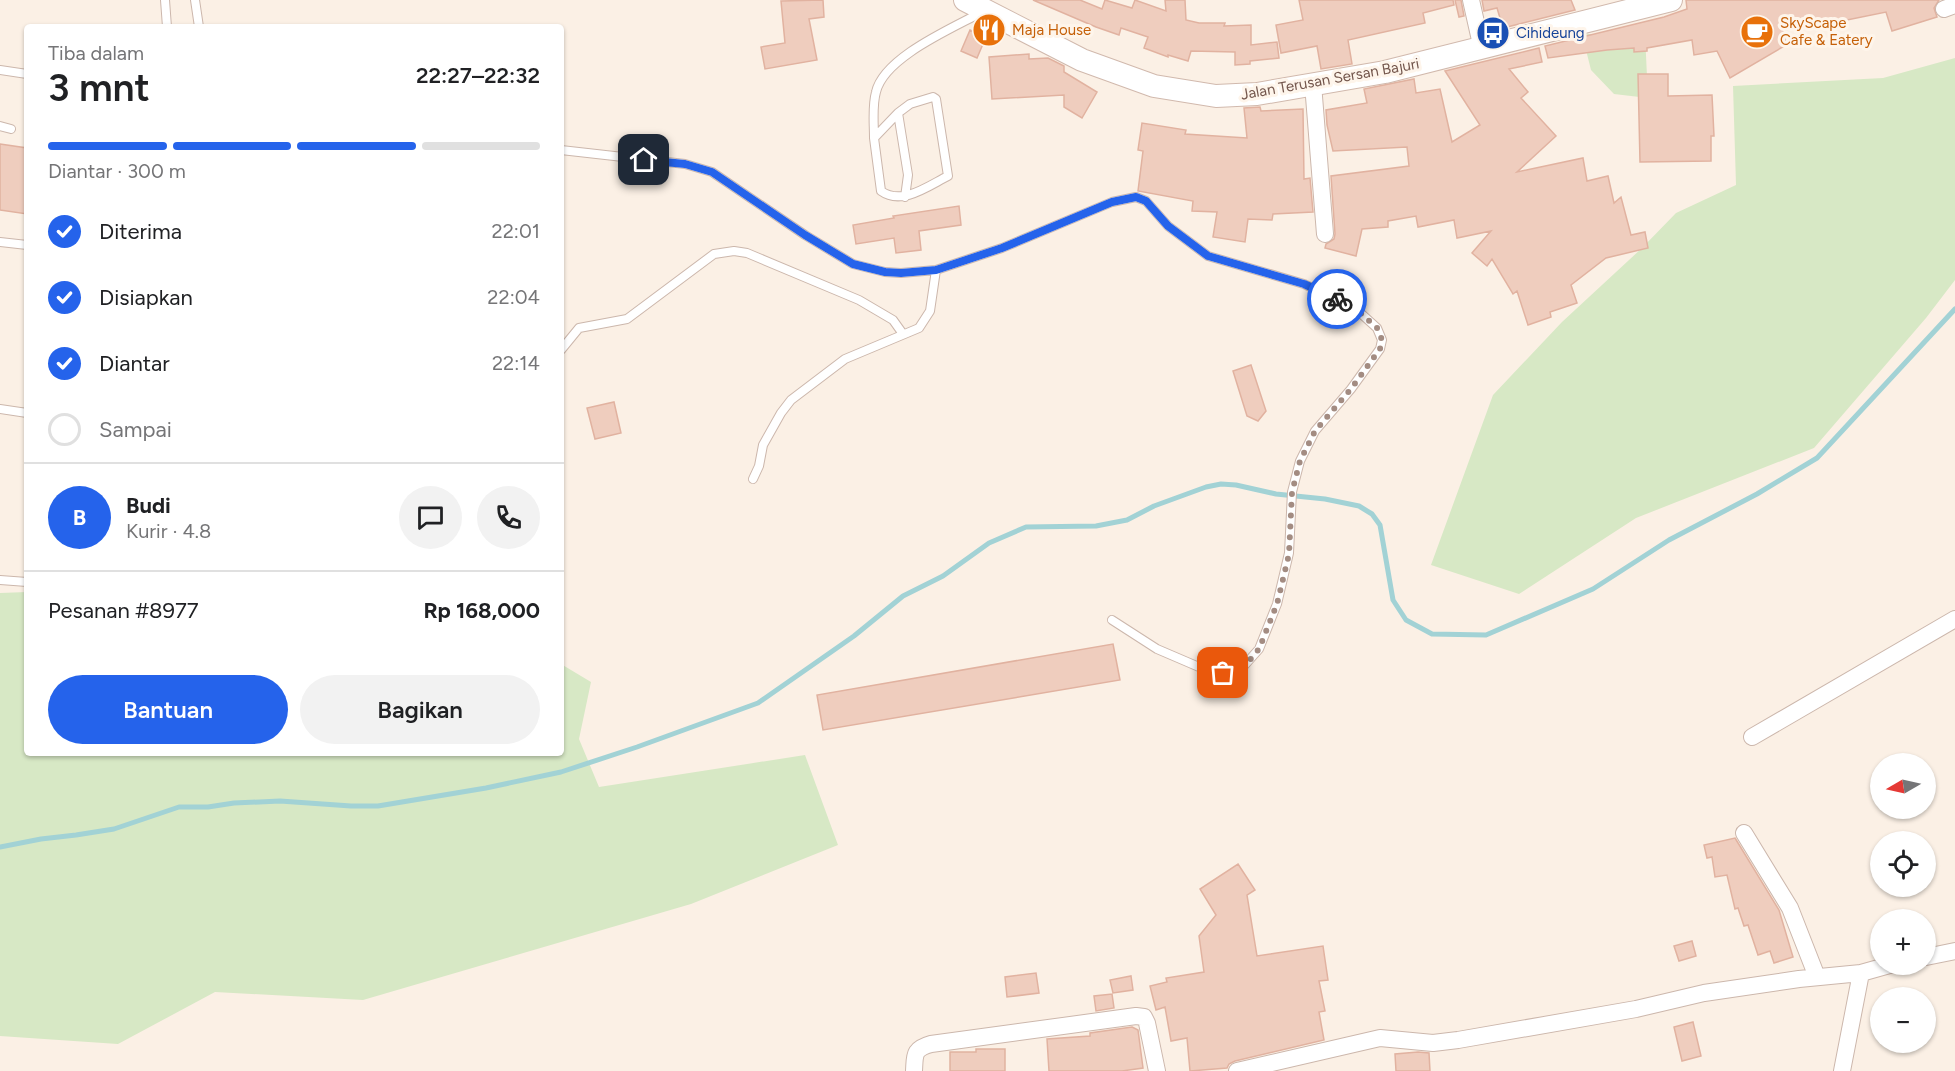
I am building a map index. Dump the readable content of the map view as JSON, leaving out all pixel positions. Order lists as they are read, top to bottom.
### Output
{
  "streets": {
    "main road": ["Jalan Terusan Sersan Bajuri"]
  },
  "places": {
    "restaurant": ["Maja House"],
    "cafe": ["SkyScape Cafe & Eatery"],
    "bus stop": ["Cihideung"]
  },
  "north": "left",
  "page": {
    "heading": ["3 mnt", "Tiba dalam", "22:27–22:32"],
    "panel": [
      "Budi",
      "Kurir · 4.8",
      "Pesanan #8977",
      "Rp 168,000"
    ],
    "bar": "Diantar · 300 m",
    "list": [
      ["Diterima", "22:01"],
      ["Disiapkan", "22:04"],
      ["Diantar", "22:14"],
      "Sampai"
    ],
    "round": "B",
    "buttons": ["Bantuan", "Bagikan"],
    "map_buttons": ["+", "−"]
  }
}
